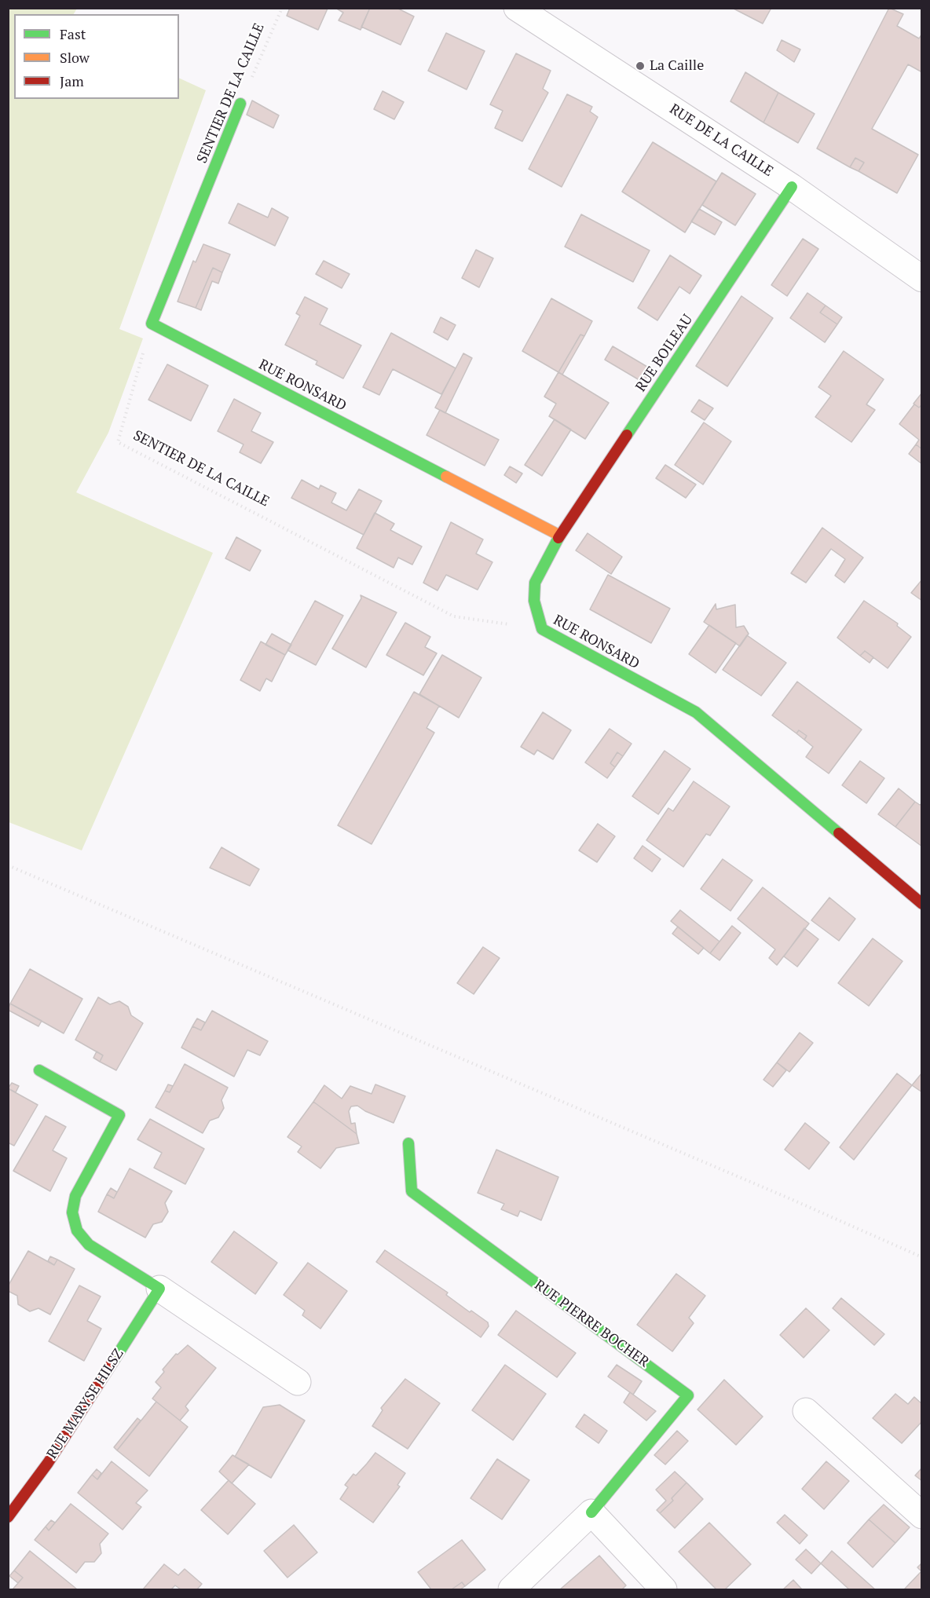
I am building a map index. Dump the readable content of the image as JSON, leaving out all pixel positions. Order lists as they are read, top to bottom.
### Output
{
  "streets": {
    "street": [
      "SENTIER DE LA CAILLE",
      "RUE DE LA CAILLE",
      "RUE BOILEAU",
      "RUE RONSARD",
      "RUE PIERRE BOCHER",
      "RUE MARYSE HILSZ"
    ]
  },
  "crossings": [
    ["SENTIER DE LA CAILLE", "RUE RONSARD"],
    ["RUE DE LA CAILLE", "RUE BOILEAU"],
    ["RUE BOILEAU", "RUE RONSARD"]
  ],
  "places": ["La Caille"],
  "legend": ["Fast", "Slow", "Jam"]
}
